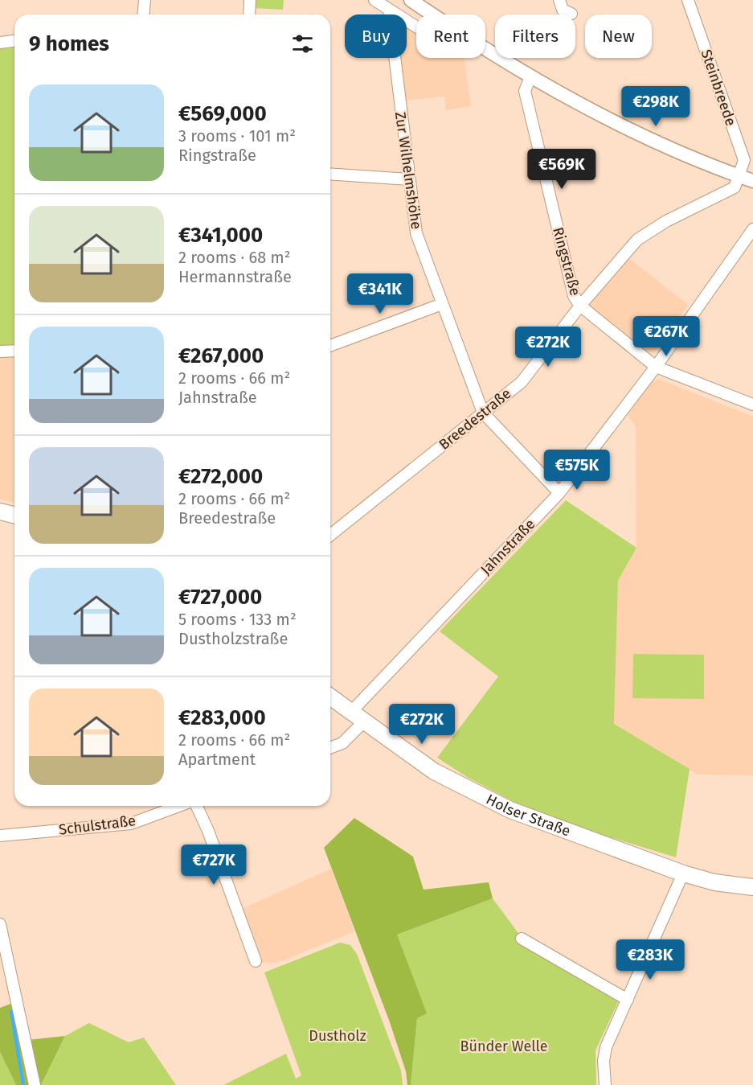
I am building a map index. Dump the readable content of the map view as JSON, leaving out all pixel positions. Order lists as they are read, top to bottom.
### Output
{
  "streets": {
    "main road": ["Holser Straße"],
    "street": [
      "Steinbreede",
      "Zur Wilhelmshöhe",
      "Ringstraße",
      "Breedestraße",
      "Jahnstraße",
      "Schulstraße"
    ]
  },
  "crossings": [
    ["Steinbreede", "Breedestraße"],
    ["Zur Wilhelmshöhe", "Breedestraße"],
    ["Zur Wilhelmshöhe", "Jahnstraße"],
    ["Ringstraße", "Breedestraße"],
    ["Ringstraße", "Jahnstraße"],
    ["Jahnstraße", "Holser Straße"]
  ],
  "parks": ["Dustholz", "Bünder Welle"],
  "page": {
    "chip": [
      "Buy",
      "Rent",
      "Filters",
      "New"
    ],
    "heading": "9 homes",
    "list": [
      {
        "name": "€569,000",
        "note": "3 rooms · 101 m² · Ringstraße"
      },
      {
        "name": "€341,000",
        "note": "2 rooms · 68 m² · Hermannstraße"
      },
      {
        "name": "€267,000",
        "note": "2 rooms · 66 m² · Jahnstraße"
      },
      {
        "name": "€272,000",
        "note": "2 rooms · 66 m² · Breedestraße"
      },
      {
        "name": "€727,000",
        "note": "5 rooms · 133 m² · Dustholzstraße"
      },
      {
        "name": "€283,000",
        "note": "2 rooms · 66 m² · Apartment"
      }
    ],
    "price": [
      "€298K",
      "€569K",
      "€341K",
      "€267K",
      "€272K",
      "€575K",
      "€272K",
      "€727K",
      "€283K"
    ]
  }
}
